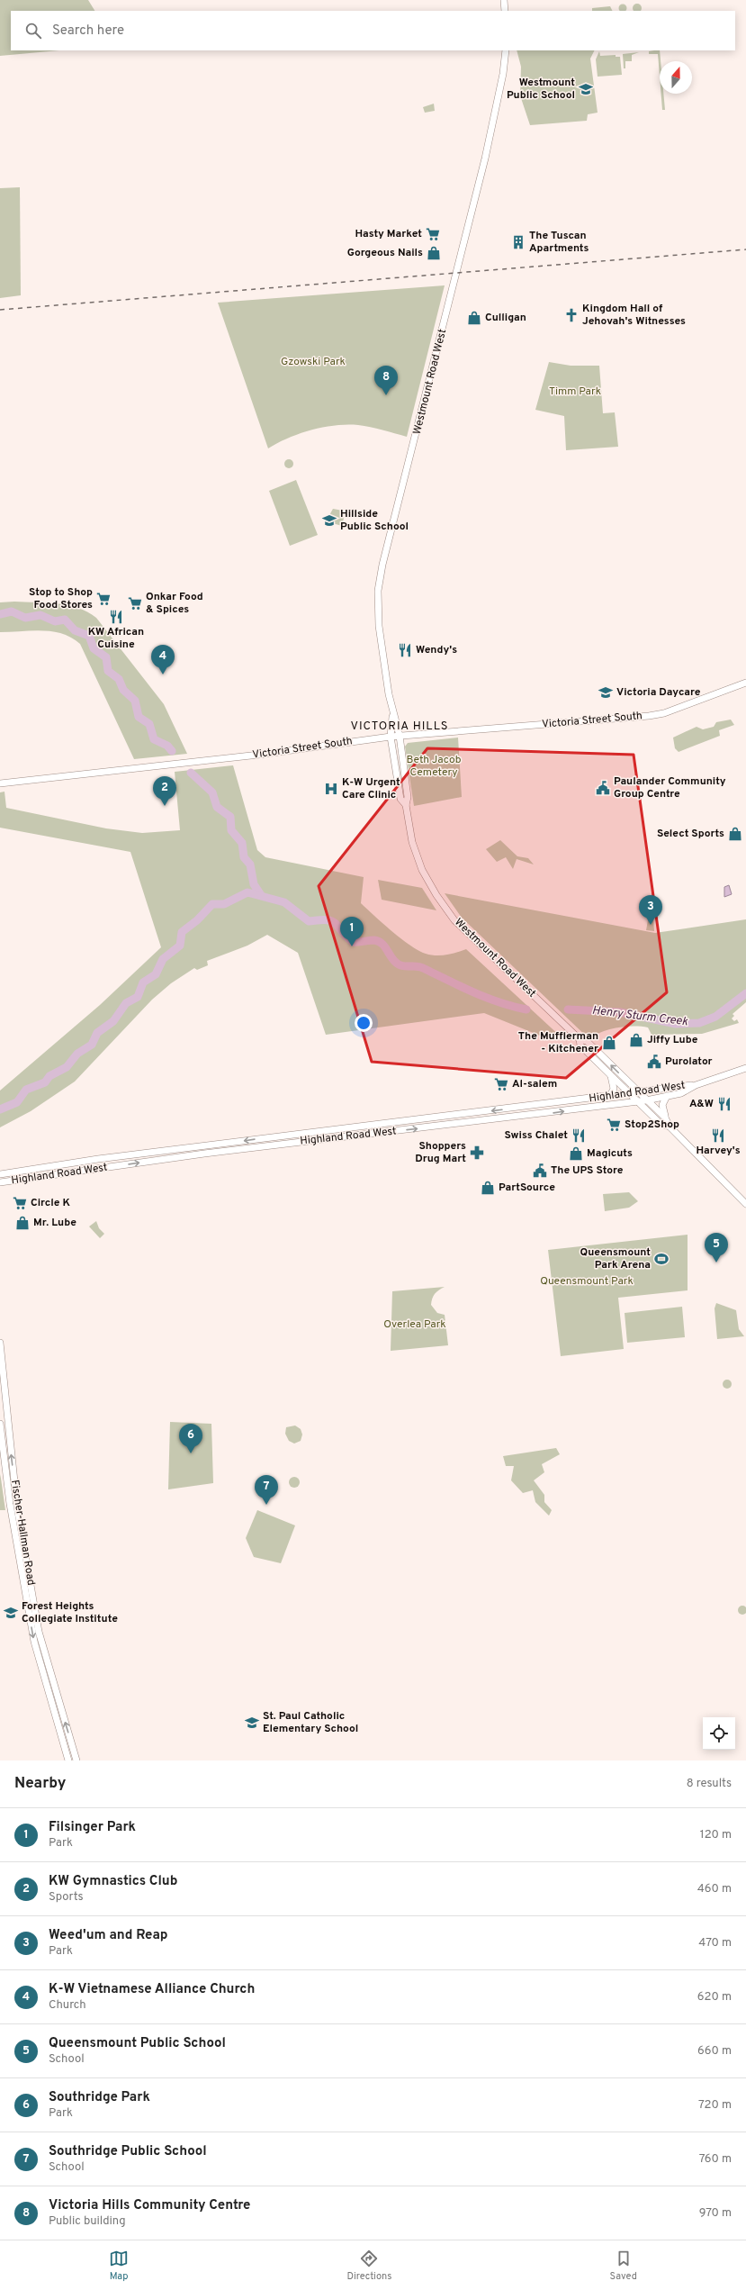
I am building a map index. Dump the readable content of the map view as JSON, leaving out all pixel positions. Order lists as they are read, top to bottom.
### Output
{
  "streets": {
    "main road": [
      "Westmount Road West",
      "Victoria Street South",
      "Highland Road West",
      "Fischer-Hallman Road"
    ]
  },
  "crossings": [
    ["Westmount Road West", "Victoria Street South"],
    ["Westmount Road West", "Highland Road West"]
  ],
  "districts": ["VICTORIA HILLS"],
  "water": ["Henry Sturm Creek"],
  "parks": [
    "Gzowski Park",
    "Timm Park",
    "Beth Jacob Cemetery",
    "Queensmount Park",
    "Overlea Park"
  ],
  "places": {
    "school or university": [
      "Westmount Public School",
      "Hillside Public School",
      "Victoria Daycare",
      "Forest Heights Collegiate Institute",
      "St. Paul Catholic Elementary School"
    ],
    "supermarket": [
      "Hasty Market",
      "Stop to Shop Food Stores",
      "Onkar Food & Spices",
      "Al-salem",
      "Stop2Shop",
      "Circle K"
    ],
    "building": ["The Tuscan Apartments"],
    "shop": [
      "Gorgeous Nails",
      "Culligan",
      "Select Sports",
      "Jiffy Lube",
      "The Mufflerman - Kitchener",
      "Magicuts",
      "PartSource",
      "Mr. Lube"
    ],
    "church": ["Kingdom Hall of Jehovah's Witnesses"],
    "restaurant": [
      "KW African Cuisine",
      "Wendy's",
      "A&W",
      "Swiss Chalet",
      "Harvey's"
    ],
    "public building": ["Paulander Community Group Centre", "Purolator", "The UPS Store"],
    "hospital": ["K-W Urgent Care Clinic"],
    "pharmacy": ["Shoppers Drug Mart"],
    "sports": ["Queensmount Park Arena"]
  },
  "north": "top",
  "page": {
    "search": "Search here",
    "pins": [
      "8",
      "4",
      "2",
      "3",
      "1",
      "5",
      "6",
      "7"
    ],
    "heading": ["Nearby", "8 results"],
    "list": [
      {
        "mark": "1",
        "name": "Filsinger Park",
        "note": "Park",
        "value": "120 m"
      },
      {
        "mark": "2",
        "name": "KW Gymnastics Club",
        "note": "Sports",
        "value": "460 m"
      },
      {
        "mark": "3",
        "name": "Weed'um and Reap",
        "note": "Park",
        "value": "470 m"
      },
      {
        "mark": "4",
        "name": "K-W Vietnamese Alliance Church",
        "note": "Church",
        "value": "620 m"
      },
      {
        "mark": "5",
        "name": "Queensmount Public School",
        "note": "School",
        "value": "660 m"
      },
      {
        "mark": "6",
        "name": "Southridge Park",
        "note": "Park",
        "value": "720 m"
      },
      {
        "mark": "7",
        "name": "Southridge Public School",
        "note": "School",
        "value": "760 m"
      },
      {
        "mark": "8",
        "name": "Victoria Hills Community Centre",
        "note": "Public building",
        "value": "970 m"
      }
    ],
    "nav": ["Map", "Directions", "Saved"]
  }
}
